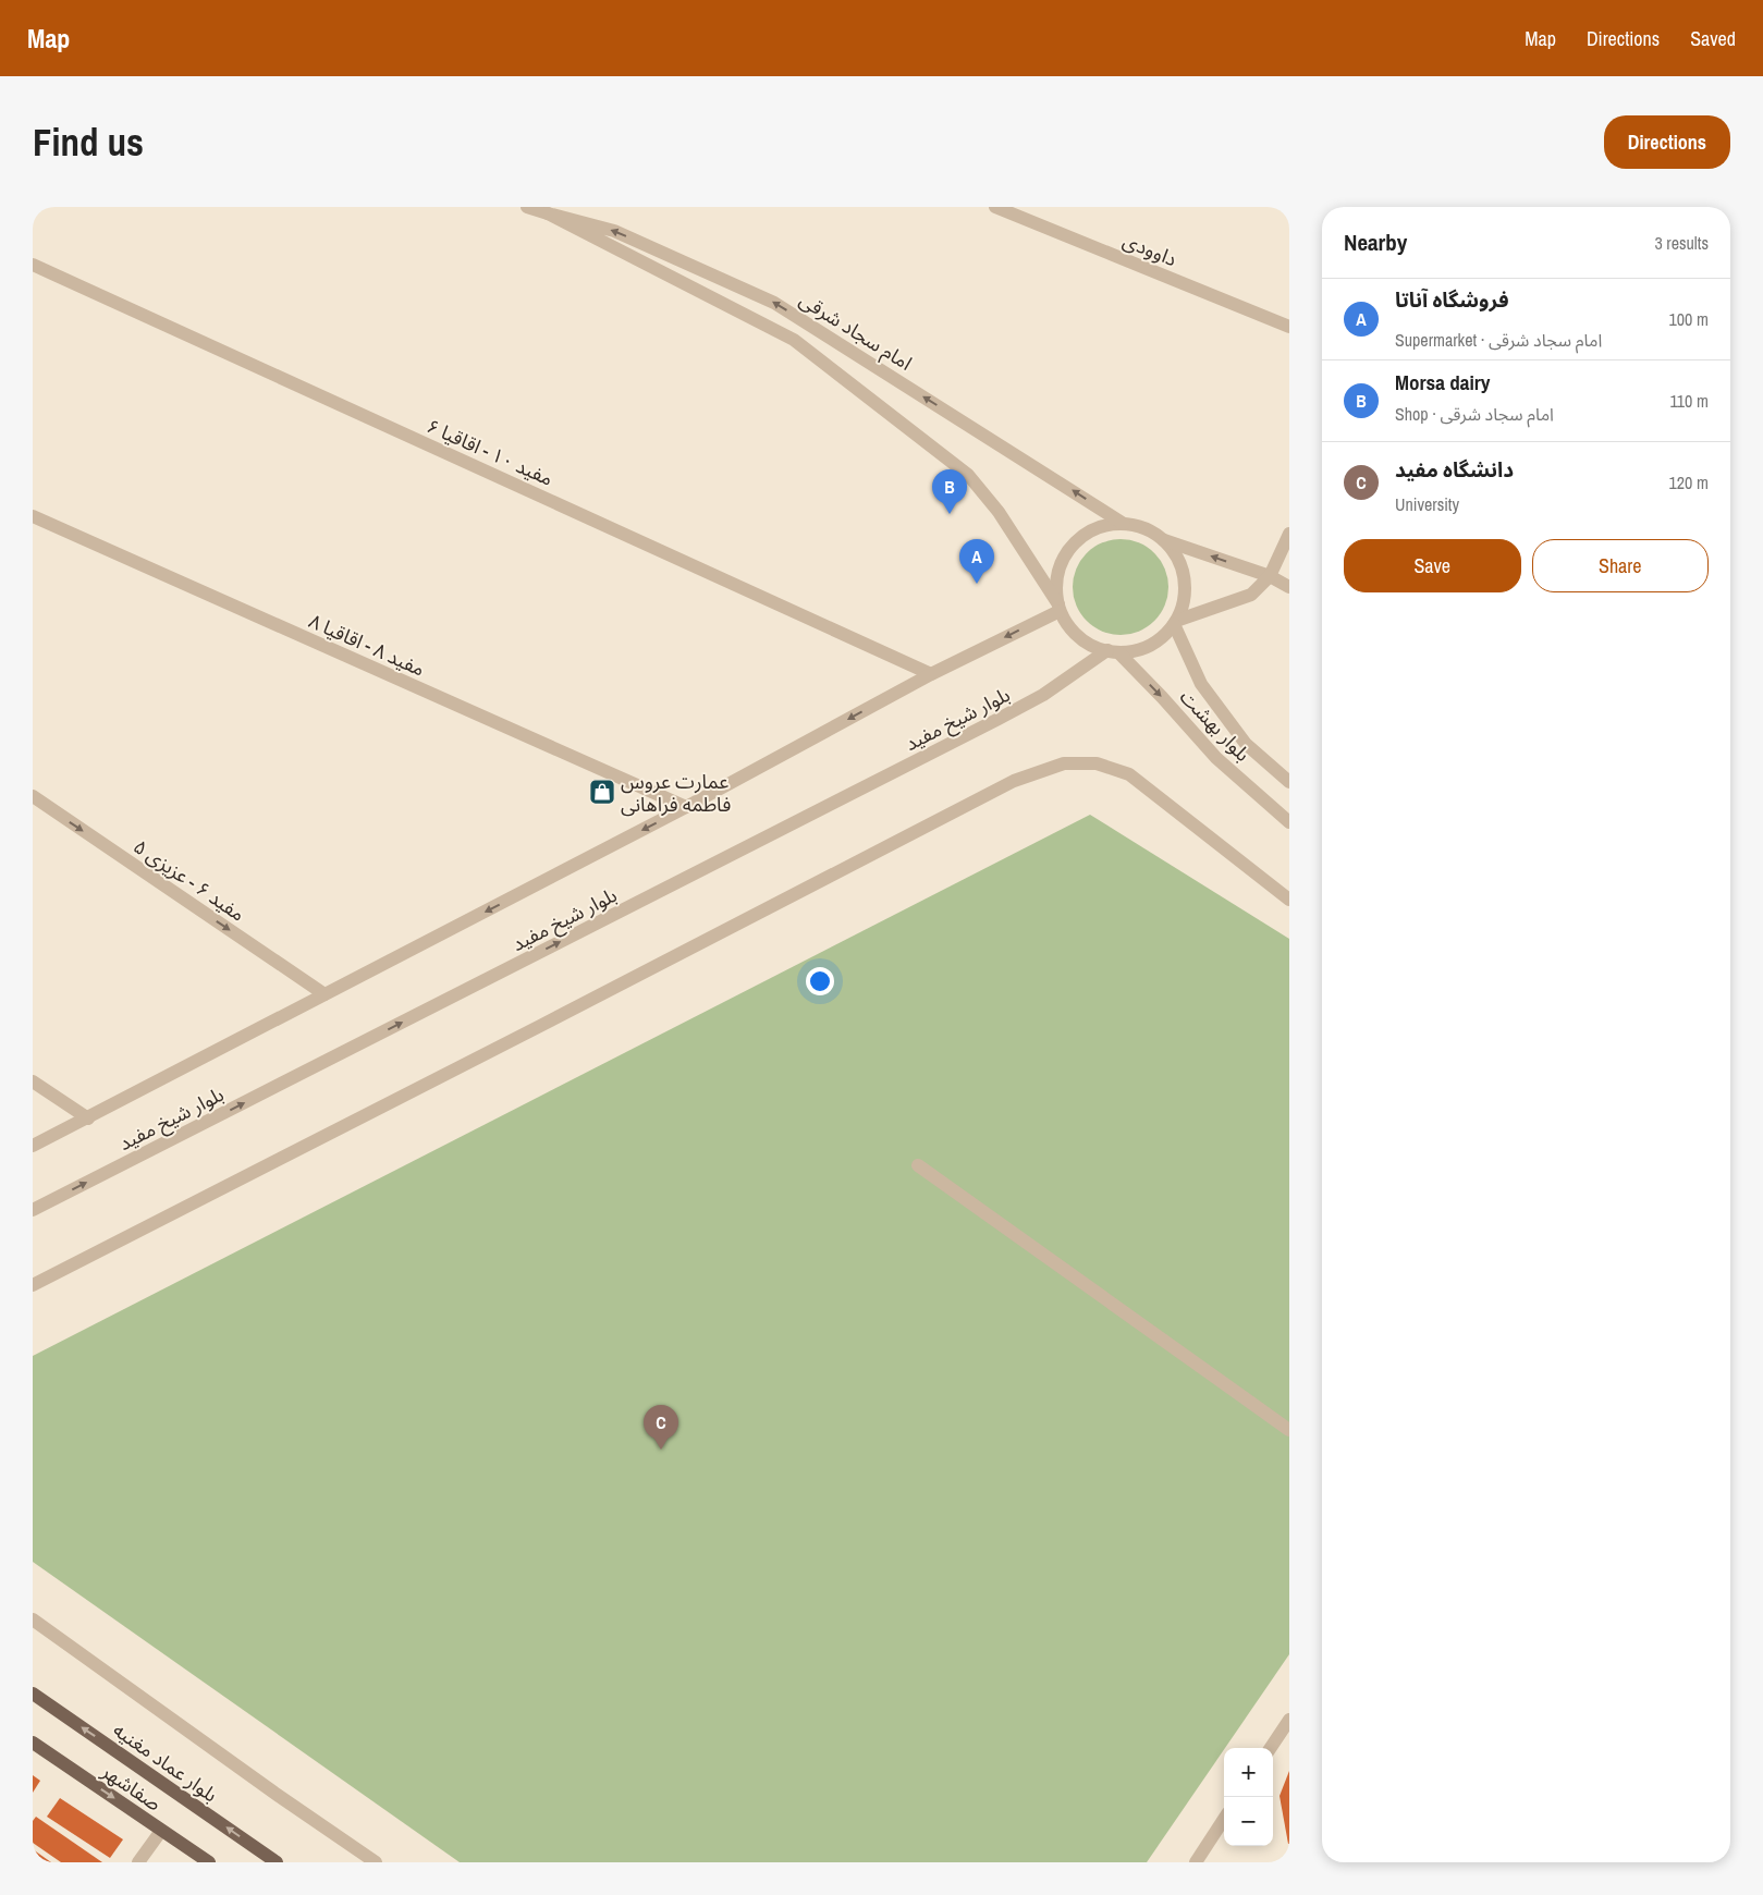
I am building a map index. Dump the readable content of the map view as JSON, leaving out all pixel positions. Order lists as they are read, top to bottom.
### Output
{
  "streets": {
    "main road": ["بلوار عماد مغنیه", "صفاشهر"],
    "street": [
      "داوودی",
      "امام سجاد شرقی",
      "مفید ۱۰ - اقاقیا ۶",
      "مفید ۸ - اقاقیا ۸",
      "بلوار شیخ مفید",
      "بلوار بهشت",
      "مفید ۶ - عزیزی ۵"
    ]
  },
  "crossings": [
    ["امام سجاد شرقی", "بلوار شیخ مفید"],
    ["امام سجاد شرقی", "بلوار بهشت"],
    ["مفید ۱۰ - اقاقیا ۶", "بلوار شیخ مفید"],
    ["مفید ۸ - اقاقیا ۸", "بلوار شیخ مفید"],
    ["بلوار شیخ مفید", "بلوار بهشت"],
    ["بلوار شیخ مفید", "مفید ۶ - عزیزی ۵"]
  ],
  "one_way": ["مفید ۶ - عزیزی ۵", "بلوار عماد مغنیه", "صفاشهر"],
  "places": {
    "shop": ["عمارت عروس فاطمه فراهانی"]
  },
  "page": {
    "header": "Map",
    "nav": ["Map", "Directions", "Saved"],
    "buttons": [
      "Directions",
      ["Save", "Share"]
    ],
    "title": "Find us",
    "heading": ["Nearby", "3 results"],
    "list": [
      {
        "mark": "A",
        "name": "فروشگاه آناتا",
        "note": "Supermarket · امام سجاد شرقی",
        "value": "100 m"
      },
      {
        "mark": "B",
        "name": "Morsa dairy",
        "note": "Shop · امام سجاد شرقی",
        "value": "110 m"
      },
      {
        "mark": "C",
        "name": "دانشگاه مفید",
        "note": "University",
        "value": "120 m"
      }
    ],
    "pins": ["B", "A", "C"],
    "map_buttons": ["+", "−"]
  }
}
